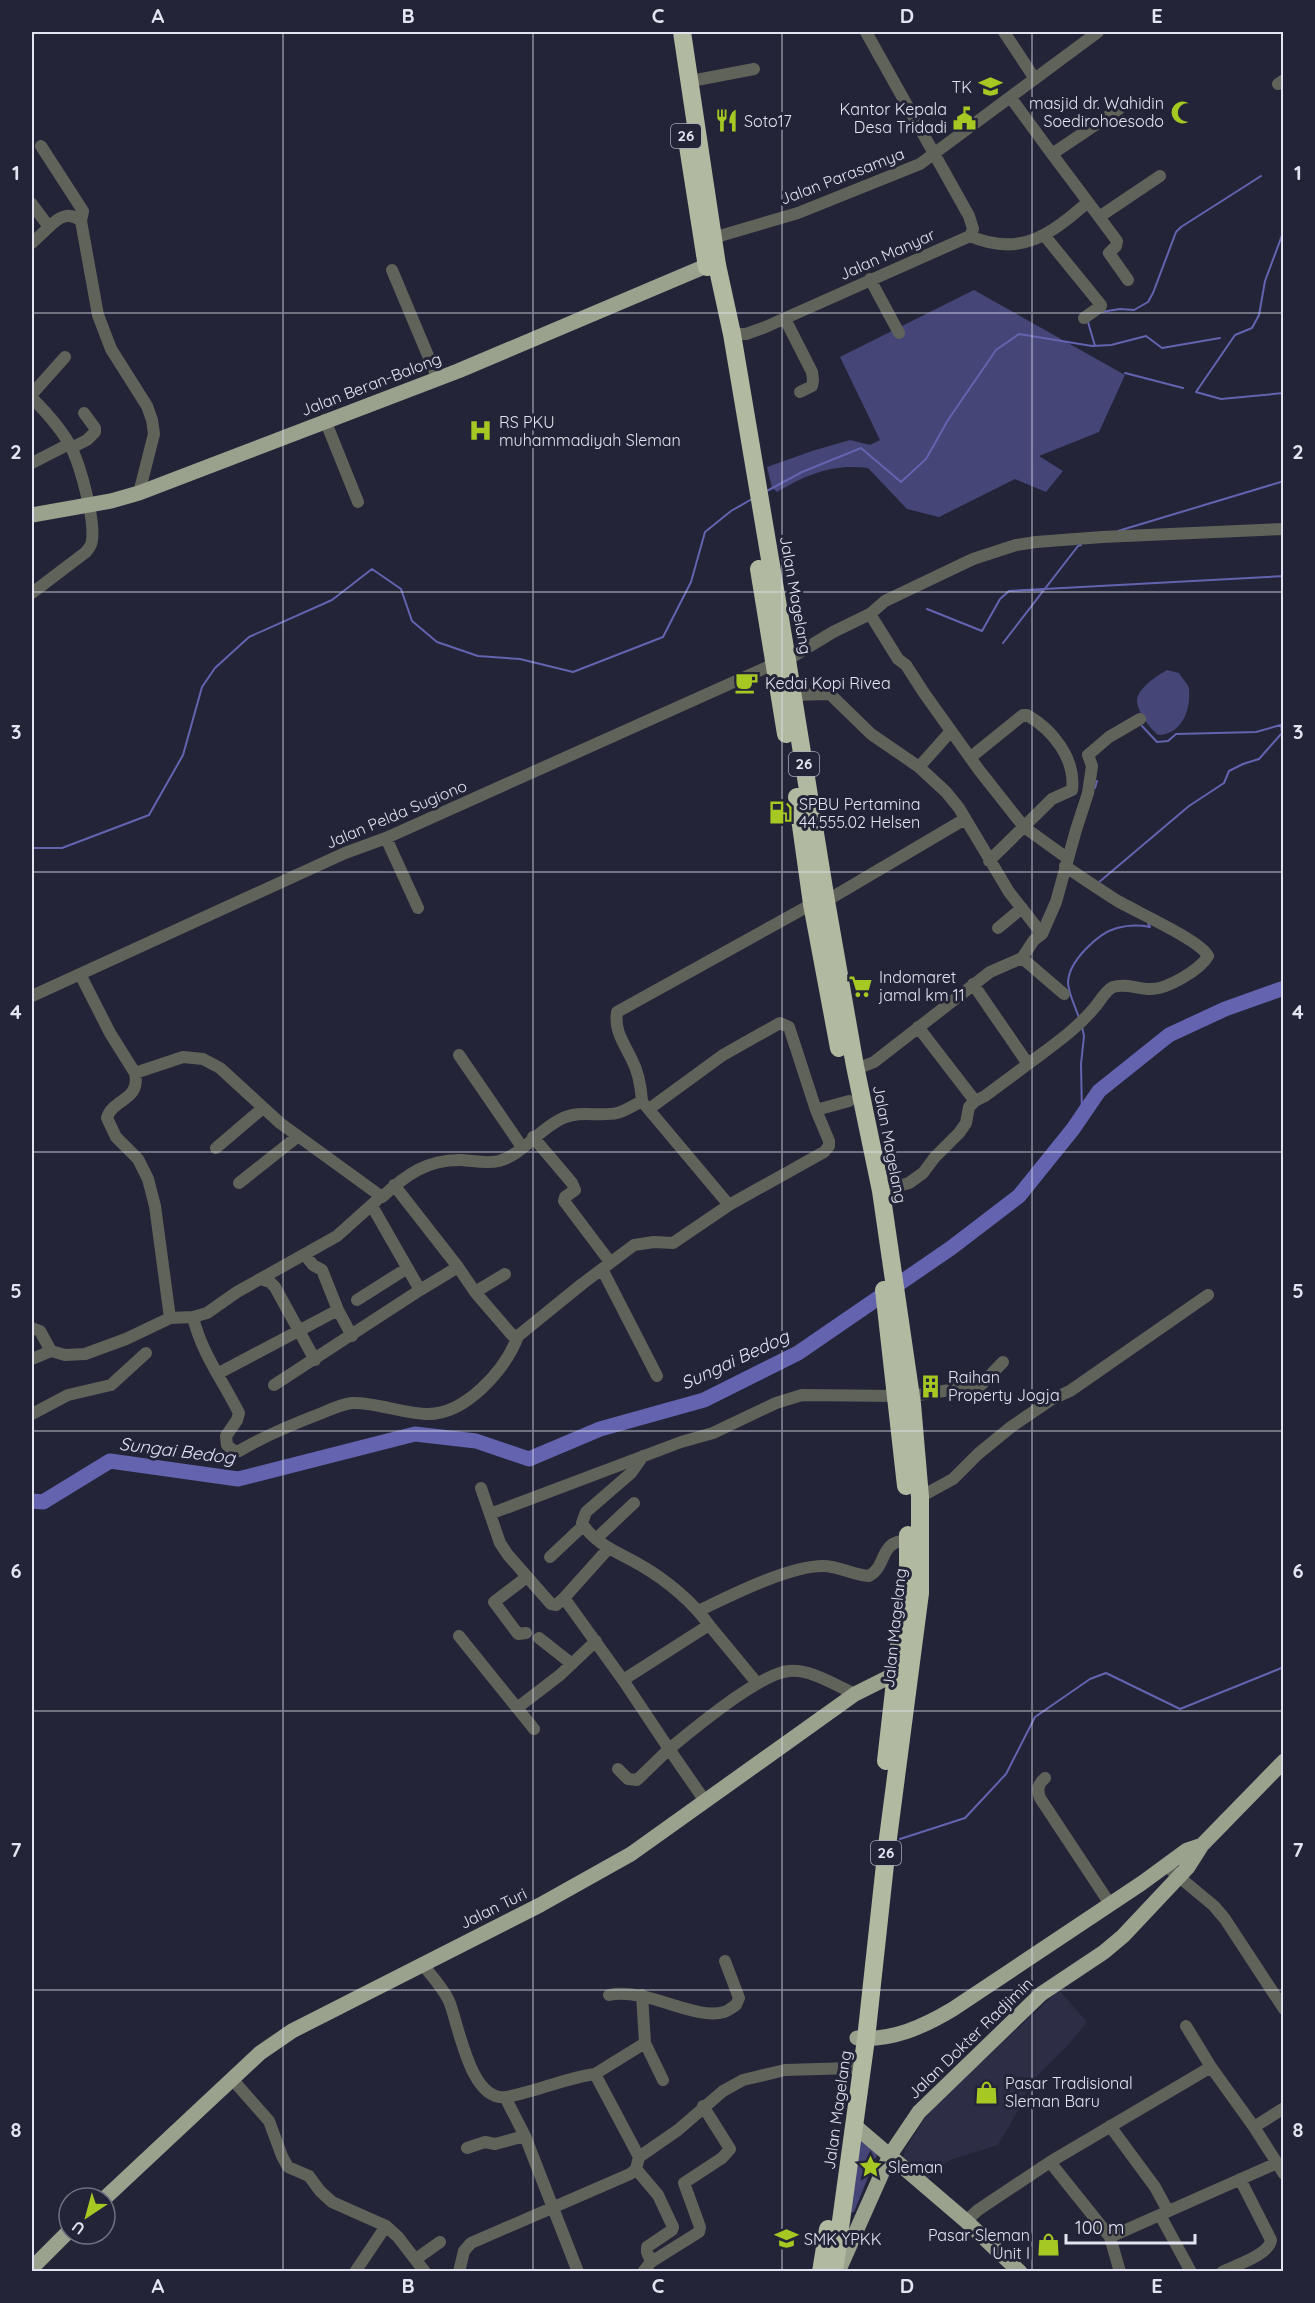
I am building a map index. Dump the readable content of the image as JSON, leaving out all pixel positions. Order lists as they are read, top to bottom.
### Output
{
  "streets": {
    "highway": ["26", "Jalan Magelang"],
    "main road": ["Jalan Beran-Balong", "Jalan Turi", "Jalan Dokter Radjimin"],
    "street": ["Jalan Parasamya", "Jalan Manyar", "Jalan Pelda Sugiono"]
  },
  "crossings": [
    ["Jalan Parasamya", "Jalan Magelang"],
    ["Jalan Manyar", "Jalan Magelang"],
    ["Jalan Beran-Balong", "Jalan Magelang"],
    ["Jalan Magelang", "Jalan Pelda Sugiono"],
    ["Jalan Magelang", "Jalan Turi"],
    ["Jalan Magelang", "Jalan Dokter Radjimin"]
  ],
  "water": ["Sungai Bedog"],
  "places": {
    "school or university": ["TK", "SMK YPKK"],
    "mosque": ["masjid dr. Wahidin Soedirohoesodo"],
    "public building": ["Kantor Kepala Desa Tridadi"],
    "restaurant": ["Soto17"],
    "hospital": ["RS PKU muhammadiyah Sleman"],
    "cafe": ["Kedai Kopi Rivea"],
    "fuel station": ["SPBU Pertamina 44.555.02 Helsen"],
    "supermarket": ["Indomaret jamal km 11"],
    "building": ["Raihan Property Jogja"],
    "shop": ["Pasar Tradisional Sleman Baru", "Pasar Sleman Unit I"],
    "place": ["Sleman"]
  },
  "scale_bar": "100 m",
  "north": "bottom left",
  "grid": {
    "columns": [
      "A",
      "B",
      "C",
      "D",
      "E"
    ],
    "rows": [
      "1",
      "2",
      "3",
      "4",
      "5",
      "6",
      "7",
      "8"
    ]
  }
}
